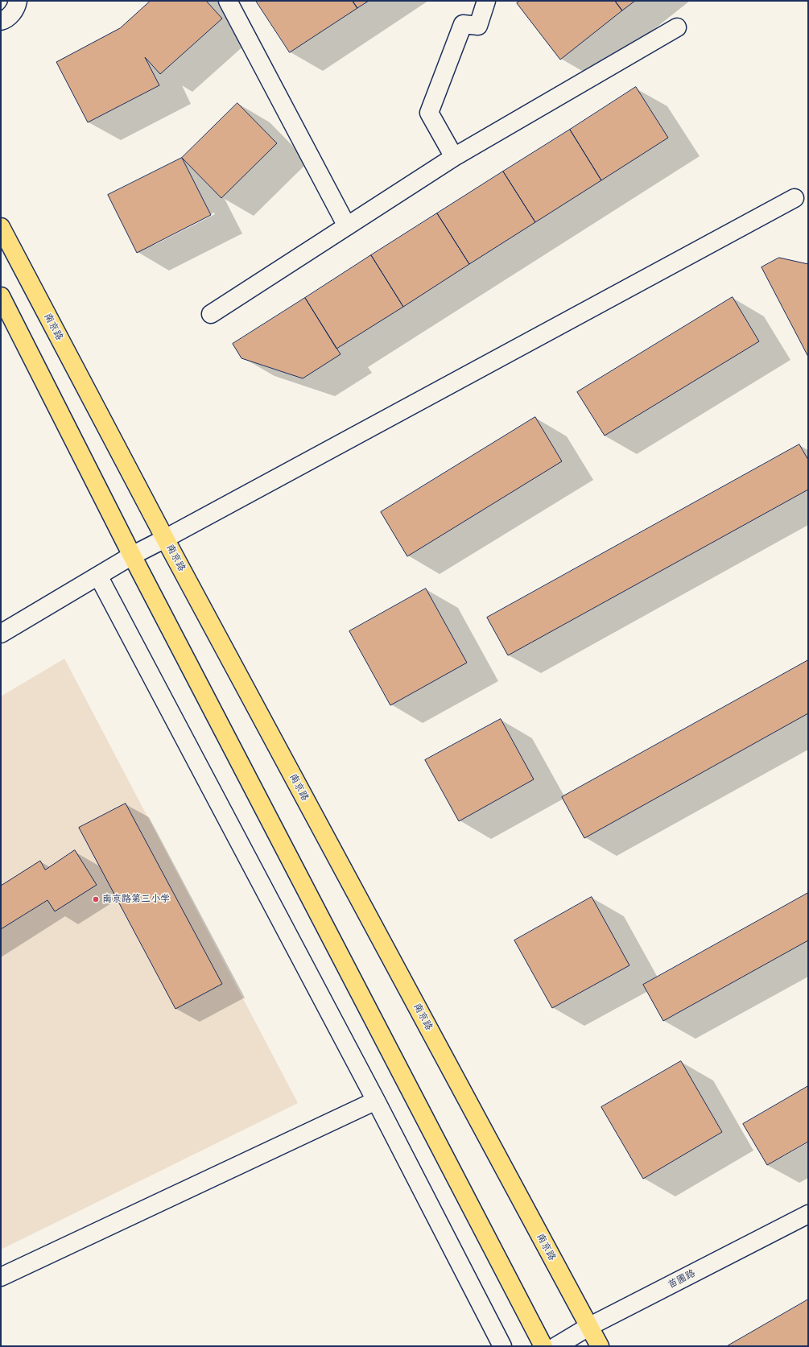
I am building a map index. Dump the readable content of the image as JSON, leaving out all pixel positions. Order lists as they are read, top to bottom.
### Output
{
  "streets": {
    "main road": ["南京路"],
    "street": ["苗圃路"]
  },
  "crossings": [
    ["南京路", "苗圃路"]
  ],
  "places": ["南京路第三小学"]
}
